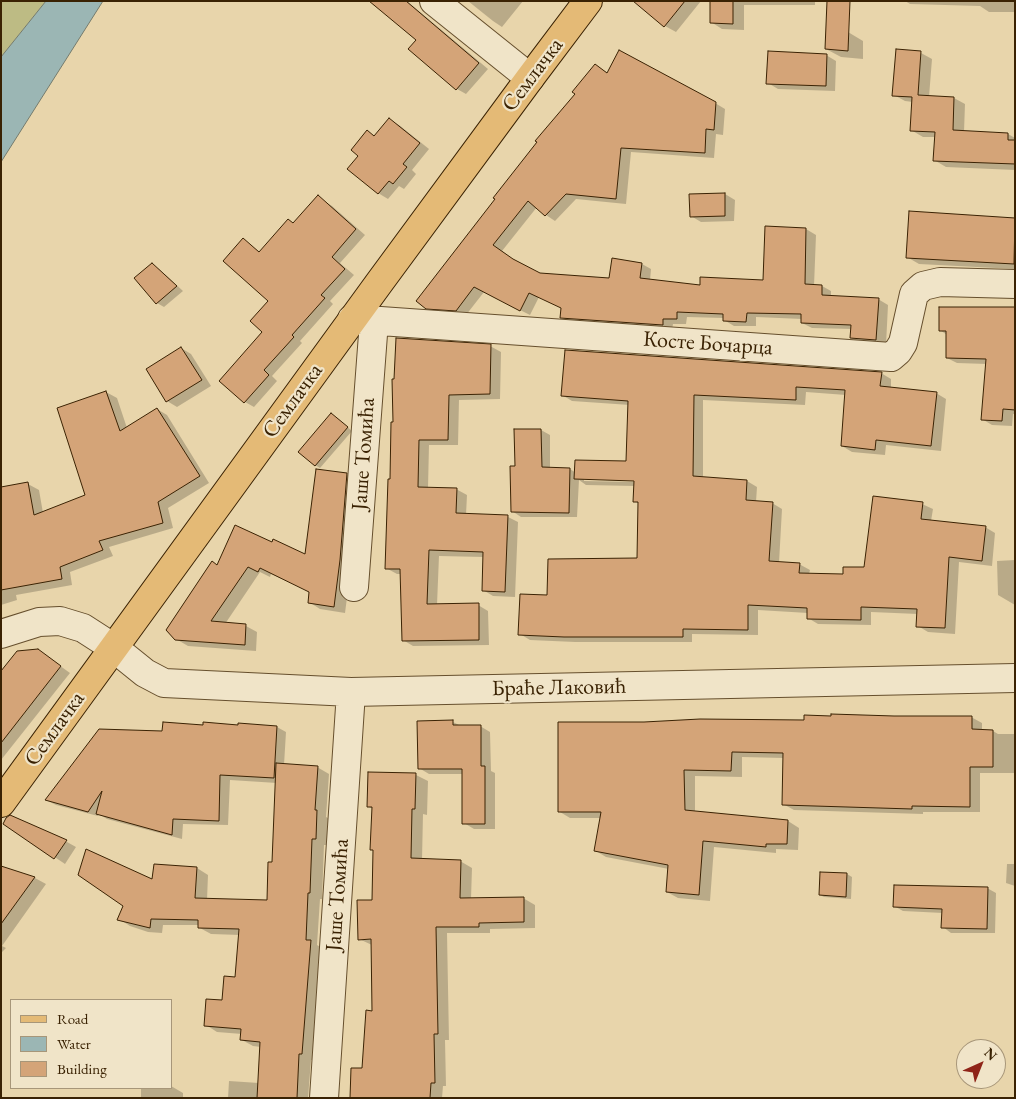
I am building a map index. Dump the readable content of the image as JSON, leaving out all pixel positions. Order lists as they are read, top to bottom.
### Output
{
  "streets": {
    "main road": ["Семлачка"],
    "street": ["Косте Бочарца", "Јаше Томића", "Браће Лаковић"]
  },
  "crossings": [
    ["Семлачка", "Косте Бочарца"],
    ["Семлачка", "Јаше Томића"],
    ["Семлачка", "Браће Лаковић"],
    ["Косте Бочарца", "Јаше Томића"],
    ["Јаше Томића", "Браће Лаковић"]
  ],
  "legend": ["Road", "Water", "Building"],
  "north": "top right"
}
